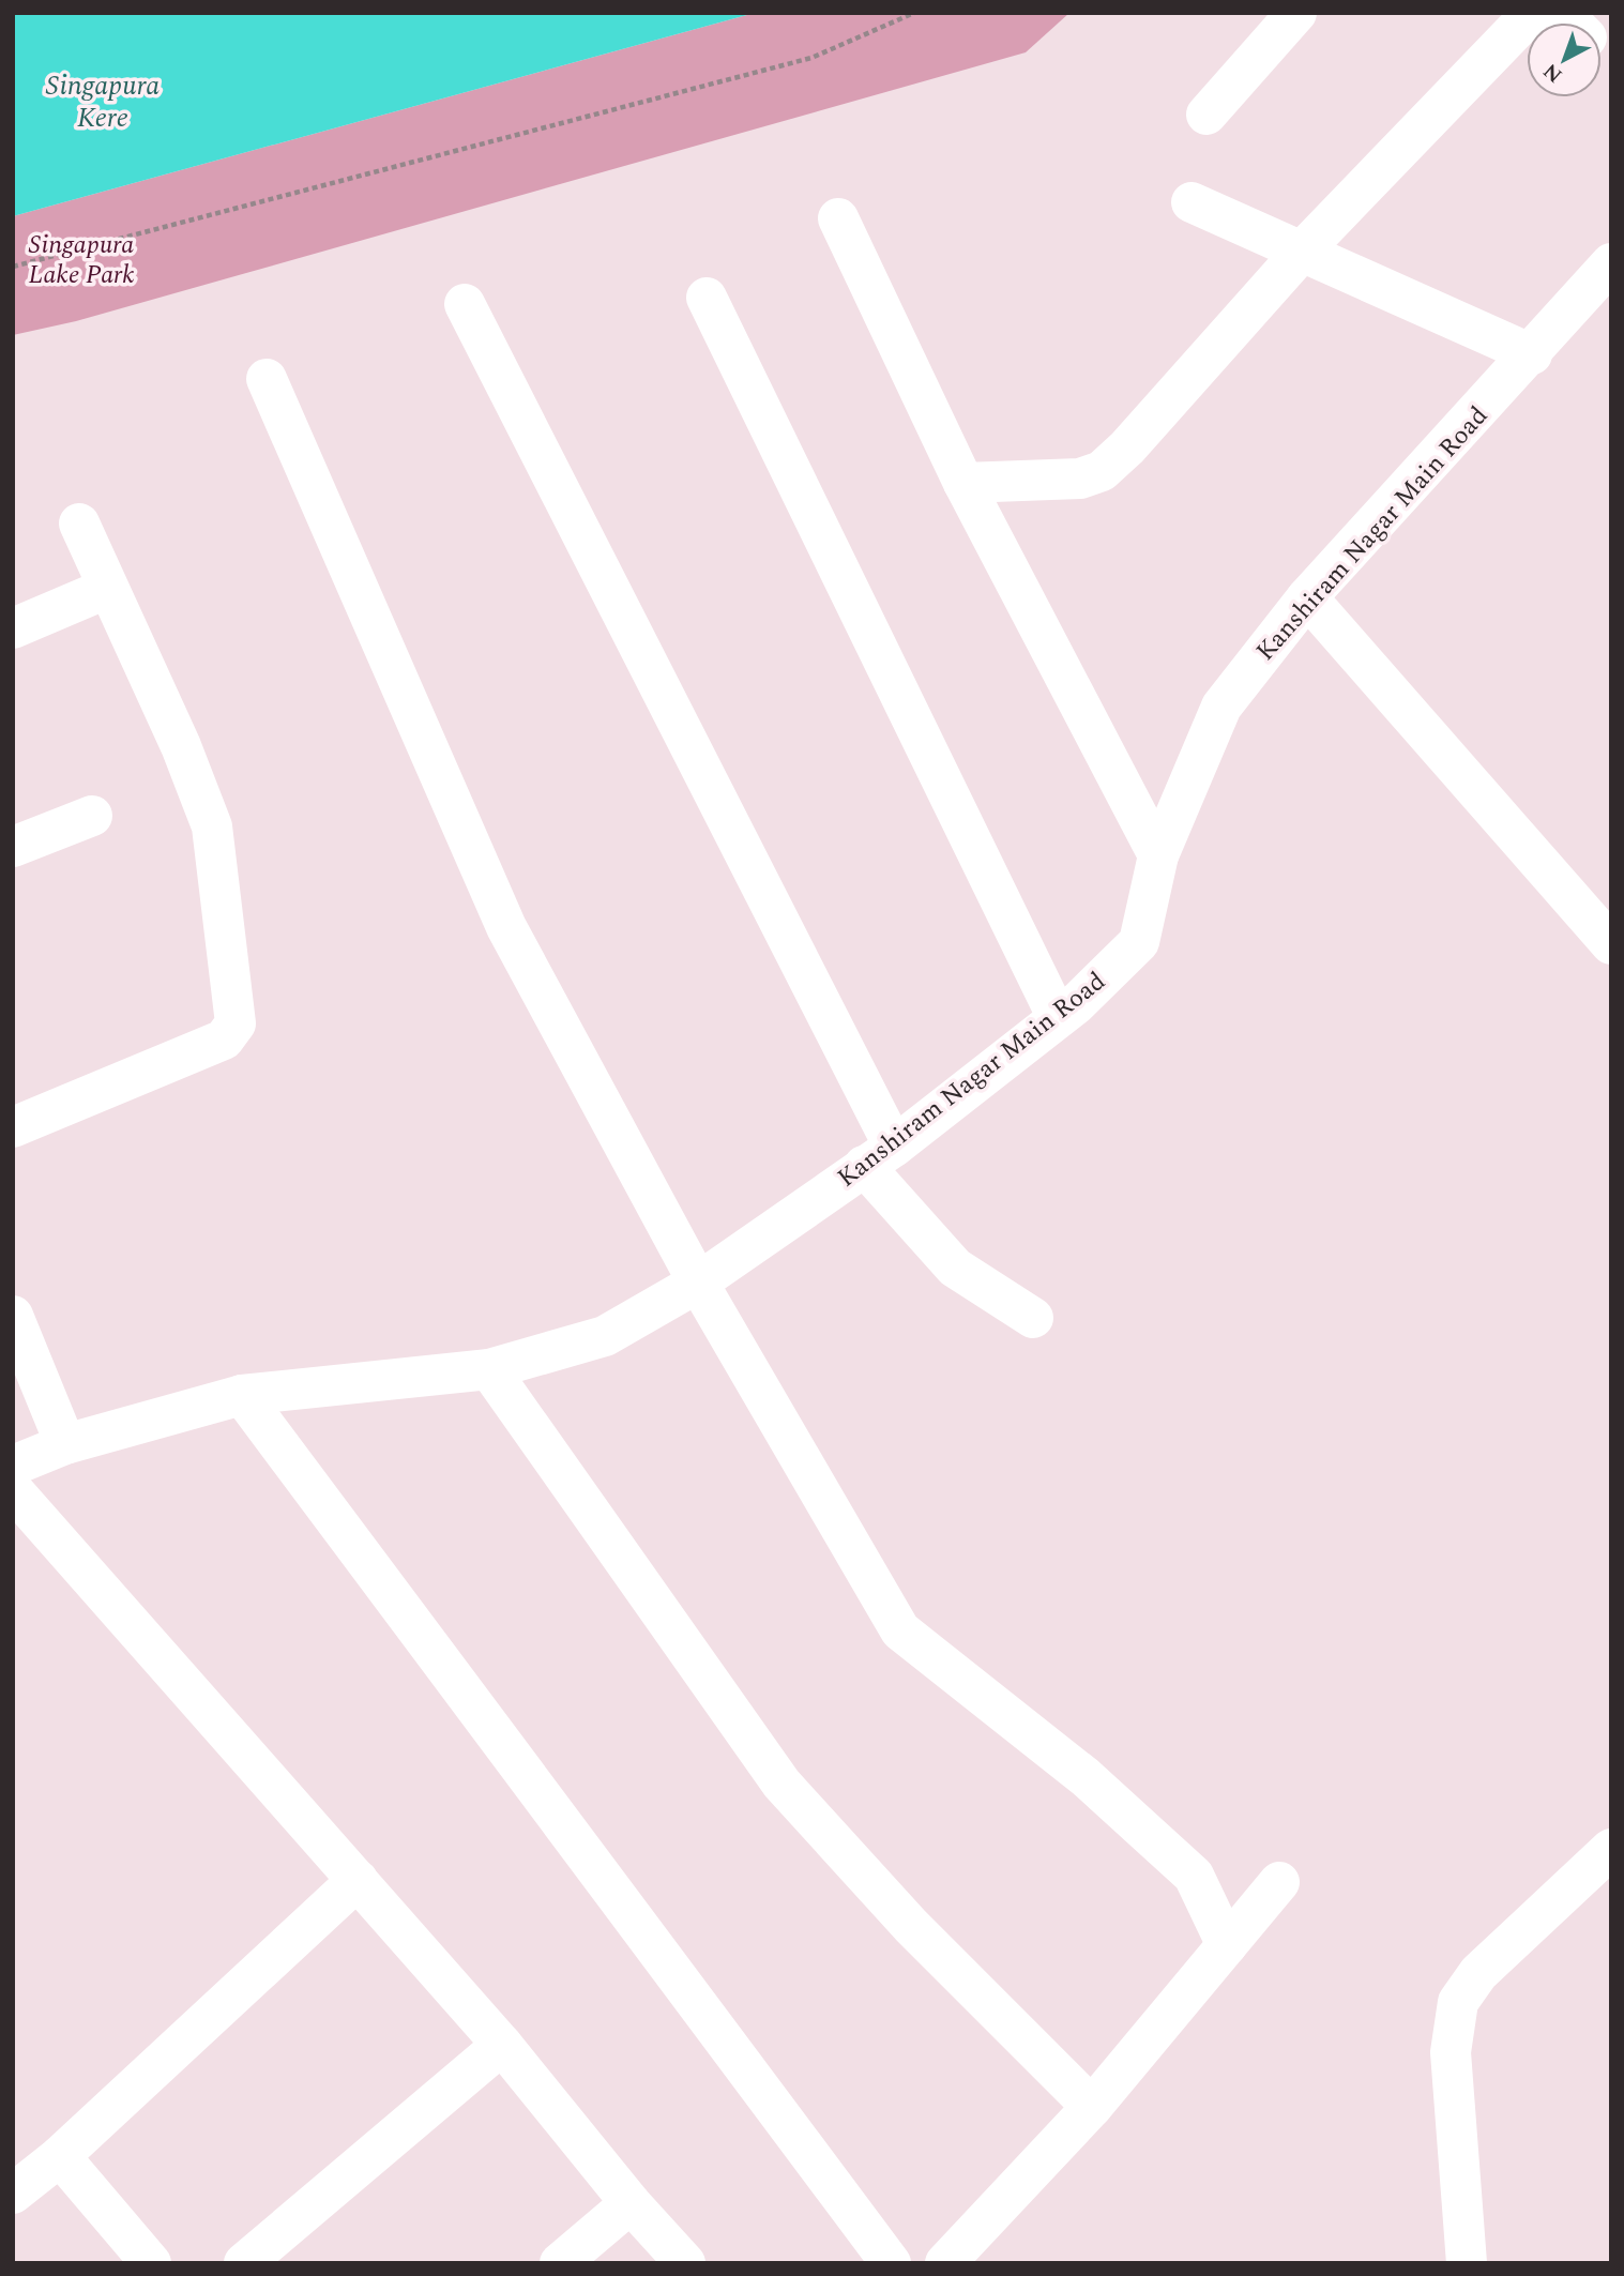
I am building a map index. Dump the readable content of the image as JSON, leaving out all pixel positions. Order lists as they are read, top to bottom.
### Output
{
  "streets": {
    "street": ["Kanshiram Nagar Main Road"]
  },
  "water": ["Singapura Kere"],
  "parks": ["Singapura Lake Park"],
  "north": "bottom left"
}
